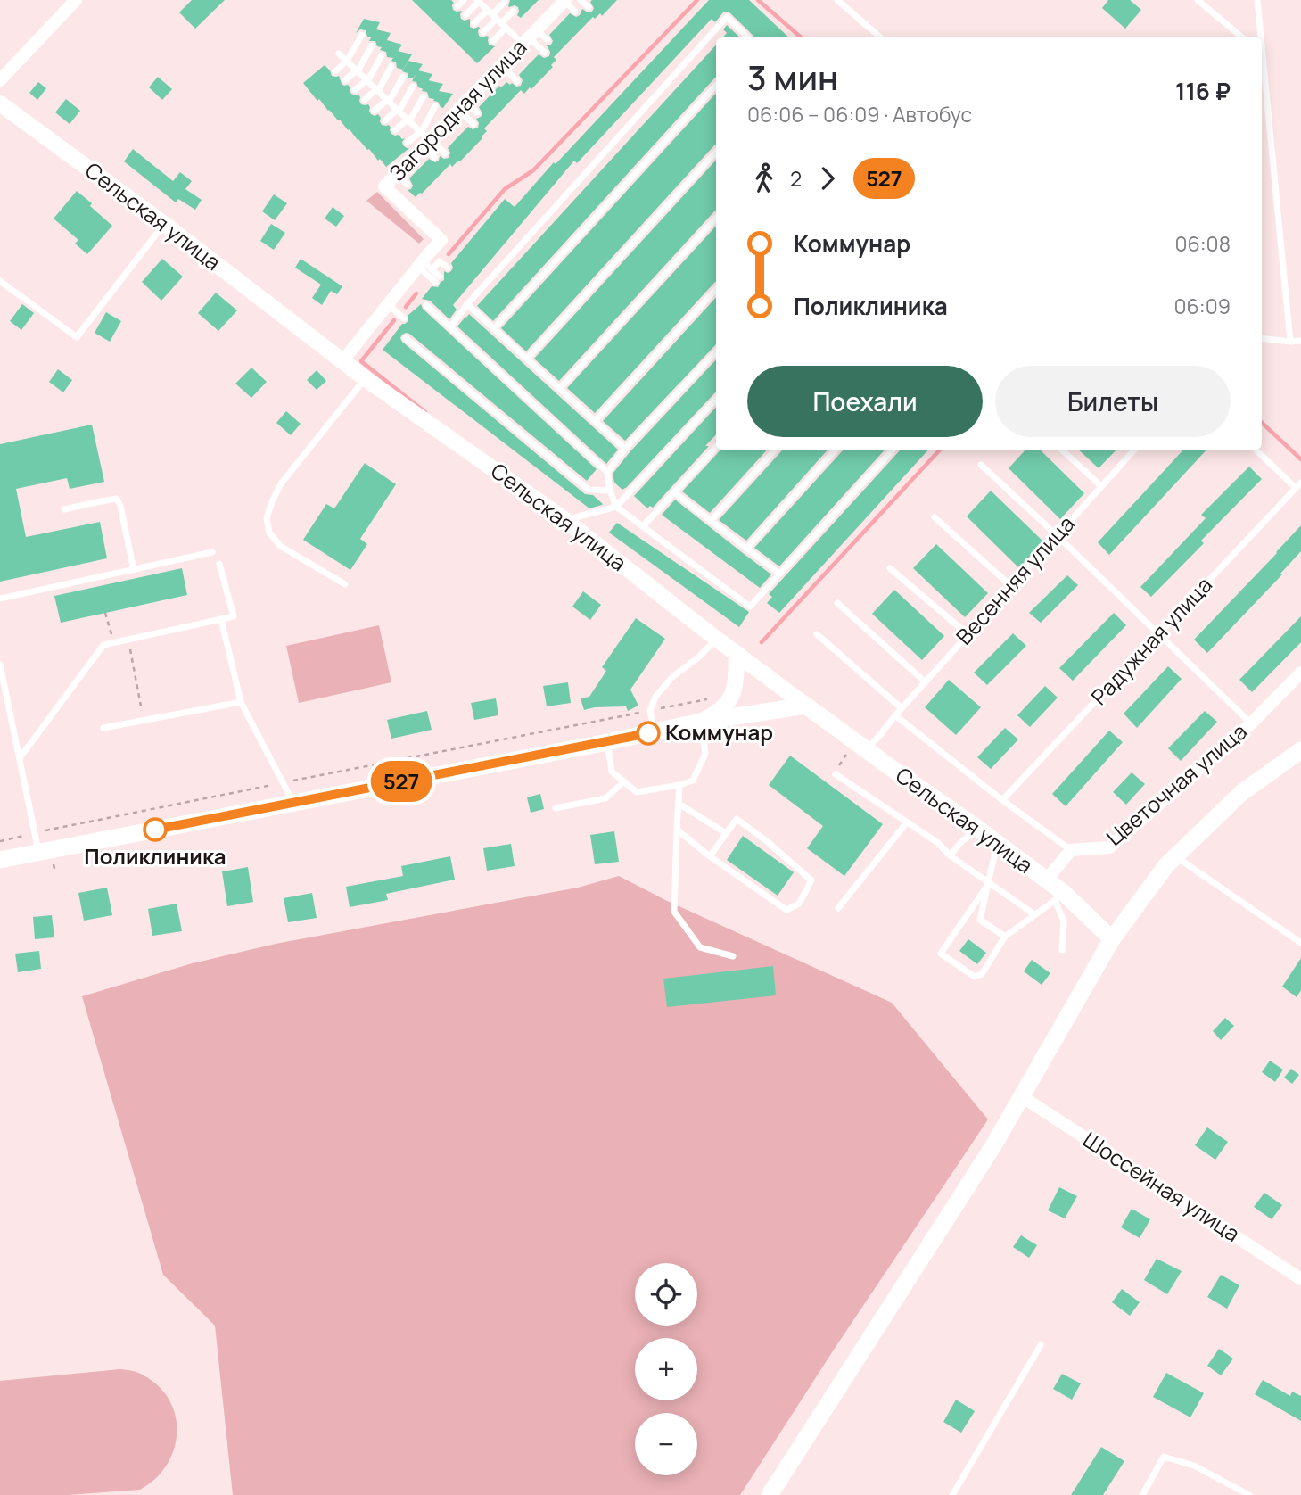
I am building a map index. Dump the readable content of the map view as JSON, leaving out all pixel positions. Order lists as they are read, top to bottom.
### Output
{
  "streets": {
    "main road": ["Сельская улица"],
    "street": ["Загородная улица", "Цветочная улица", "Шоссейная улица"],
    "lane": ["Весенняя улица", "Радужная улица"]
  },
  "crossings": [
    ["Загородная улица", "Сельская улица"],
    ["Сельская улица", "Весенняя улица"]
  ],
  "places": ["Коммунар", "Поликлиника"],
  "lines": ["bus line 527"],
  "page": {
    "on_map": "527",
    "heading": ["3 мин", "06:06 – 06:09 · Автобус", "116 ₽"],
    "legs": ["2", "527"],
    "list": [
      {
        "name": "Коммунар",
        "value": "06:08"
      },
      {
        "name": "Поликлиника",
        "value": "06:09"
      }
    ],
    "buttons": ["Поехали", "Билеты"],
    "map_buttons": ["+", "−"]
  }
}
